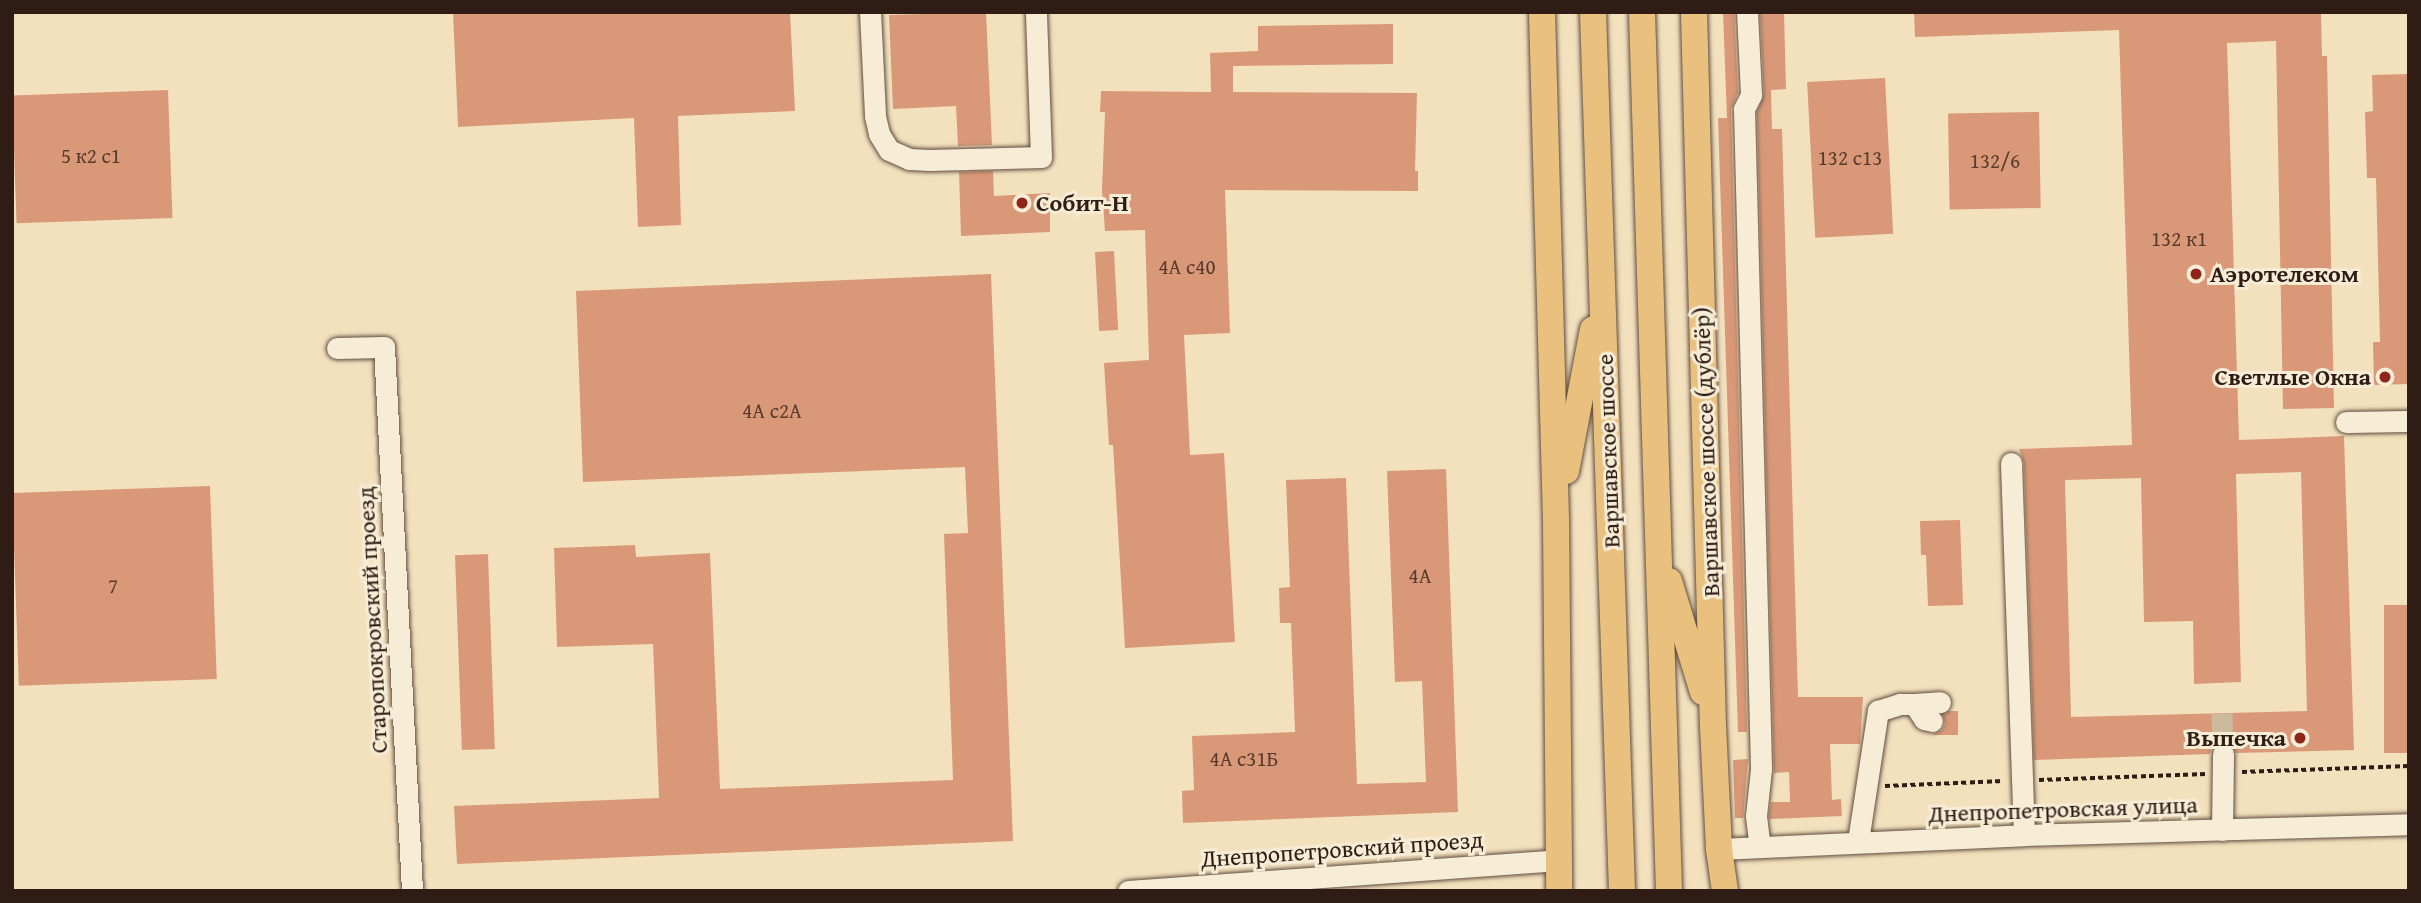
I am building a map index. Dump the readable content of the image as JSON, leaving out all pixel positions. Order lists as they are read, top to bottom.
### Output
{
  "streets": {
    "main road": ["Варшавское шоссе", "Варшавское шоссе (дублёр)"],
    "street": ["Старопокровский проезд", "Днепропетровская улица", "Днепропетровский проезд"]
  },
  "crossings": [
    ["Варшавское шоссе (дублёр)", "Днепропетровская улица"]
  ],
  "places": [
    "Собит-Н",
    "Аэротелеком",
    "Светлые Окна",
    "Выпечка"
  ],
  "house_numbers": [
    "5 к2 с1",
    "132 с13",
    "132/6",
    "132 к1",
    "4А с40",
    "4А с2А",
    "4А",
    "7",
    "4А с31Б"
  ]
}
